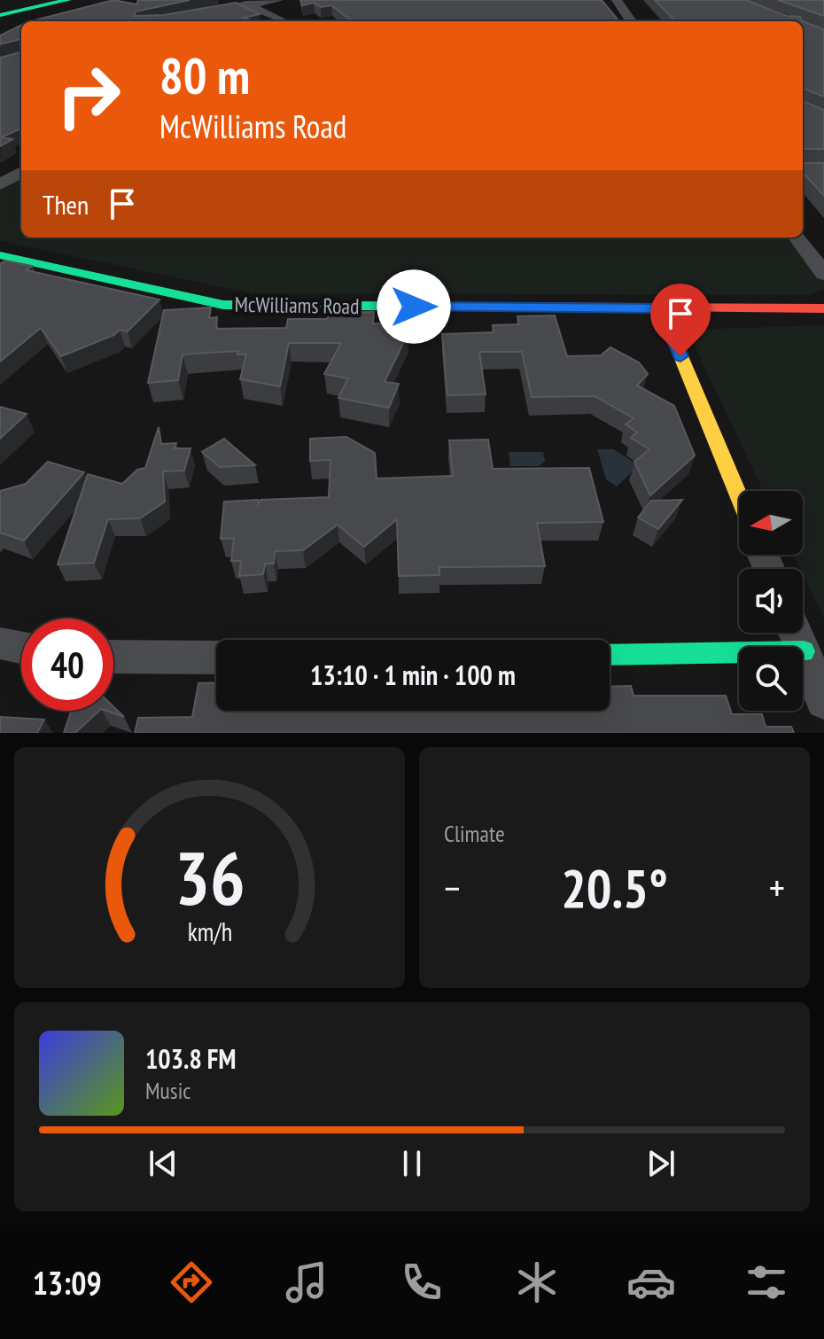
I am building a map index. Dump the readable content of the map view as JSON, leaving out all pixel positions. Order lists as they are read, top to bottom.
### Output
{
  "streets": {
    "street": ["McWilliams Road"]
  },
  "north": "left",
  "page": {
    "turn": ["80 m", "McWilliams Road"],
    "then": "Then",
    "limit": "40",
    "trip": "13:10 · 1 min · 100 m",
    "tile": "Climate",
    "heat": ["−", "20.5°", "+"],
    "song": ["103.8 FM", "Music"],
    "tabs": "13:09",
    "gauge": ["36", "km/h"]
  }
}
